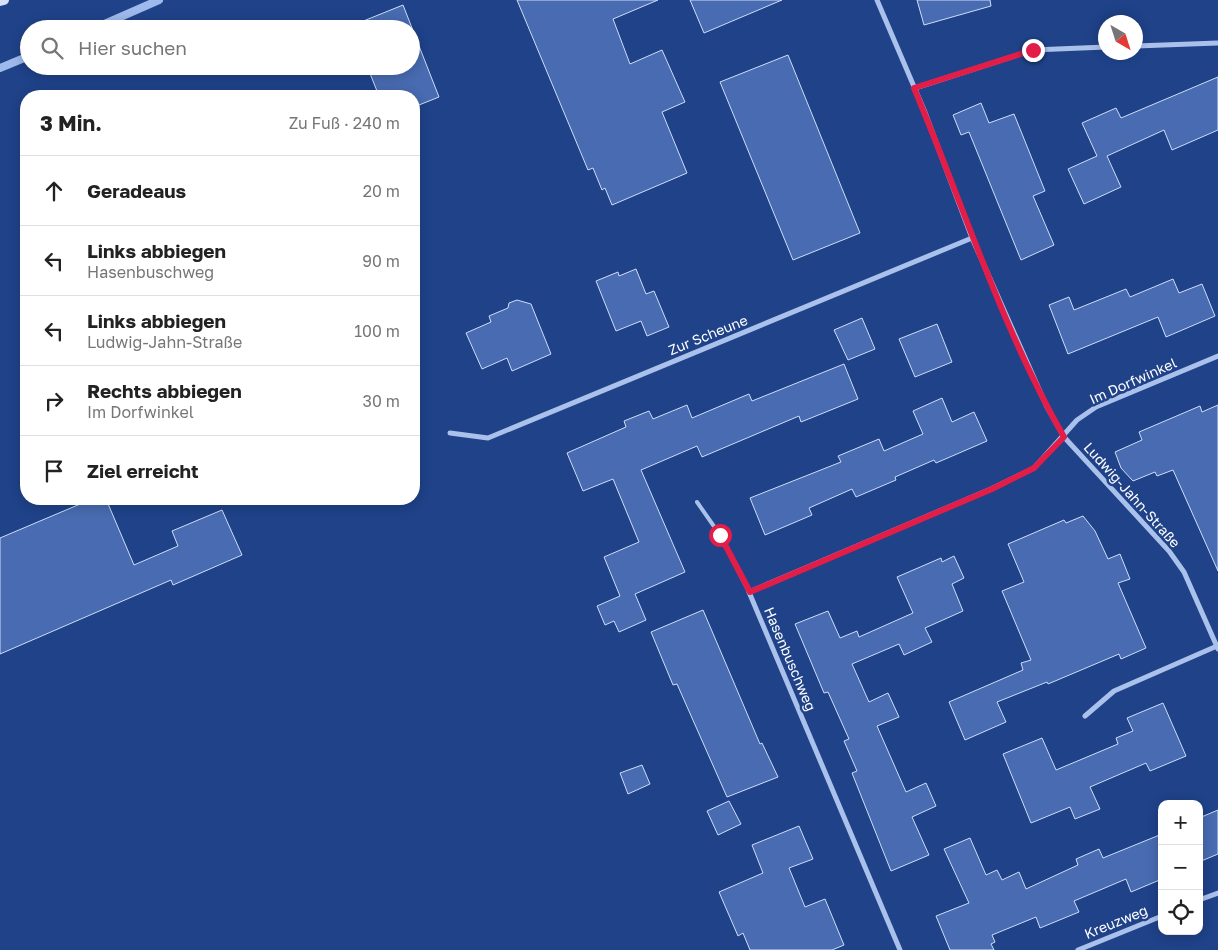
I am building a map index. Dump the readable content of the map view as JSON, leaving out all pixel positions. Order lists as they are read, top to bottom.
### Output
{
  "streets": {
    "street": [
      "Zur Scheune",
      "Im Dorfwinkel",
      "Ludwig-Jahn-Straße",
      "Hasenbuschweg",
      "Kreuzweg"
    ]
  },
  "crossings": [
    ["Zur Scheune", "Ludwig-Jahn-Straße"],
    ["Im Dorfwinkel", "Ludwig-Jahn-Straße"]
  ],
  "north": "bottom right",
  "page": {
    "search": "Hier suchen",
    "heading": ["3 Min.", "Zu Fuß · 240 m"],
    "list": [
      ["Geradeaus", "20 m"],
      ["Links abbiegen", "Hasenbuschweg", "90 m"],
      ["Links abbiegen", "Ludwig-Jahn-Straße", "100 m"],
      ["Rechts abbiegen", "Im Dorfwinkel", "30 m"],
      "Ziel erreicht"
    ],
    "map_buttons": ["+", "−"]
  }
}
